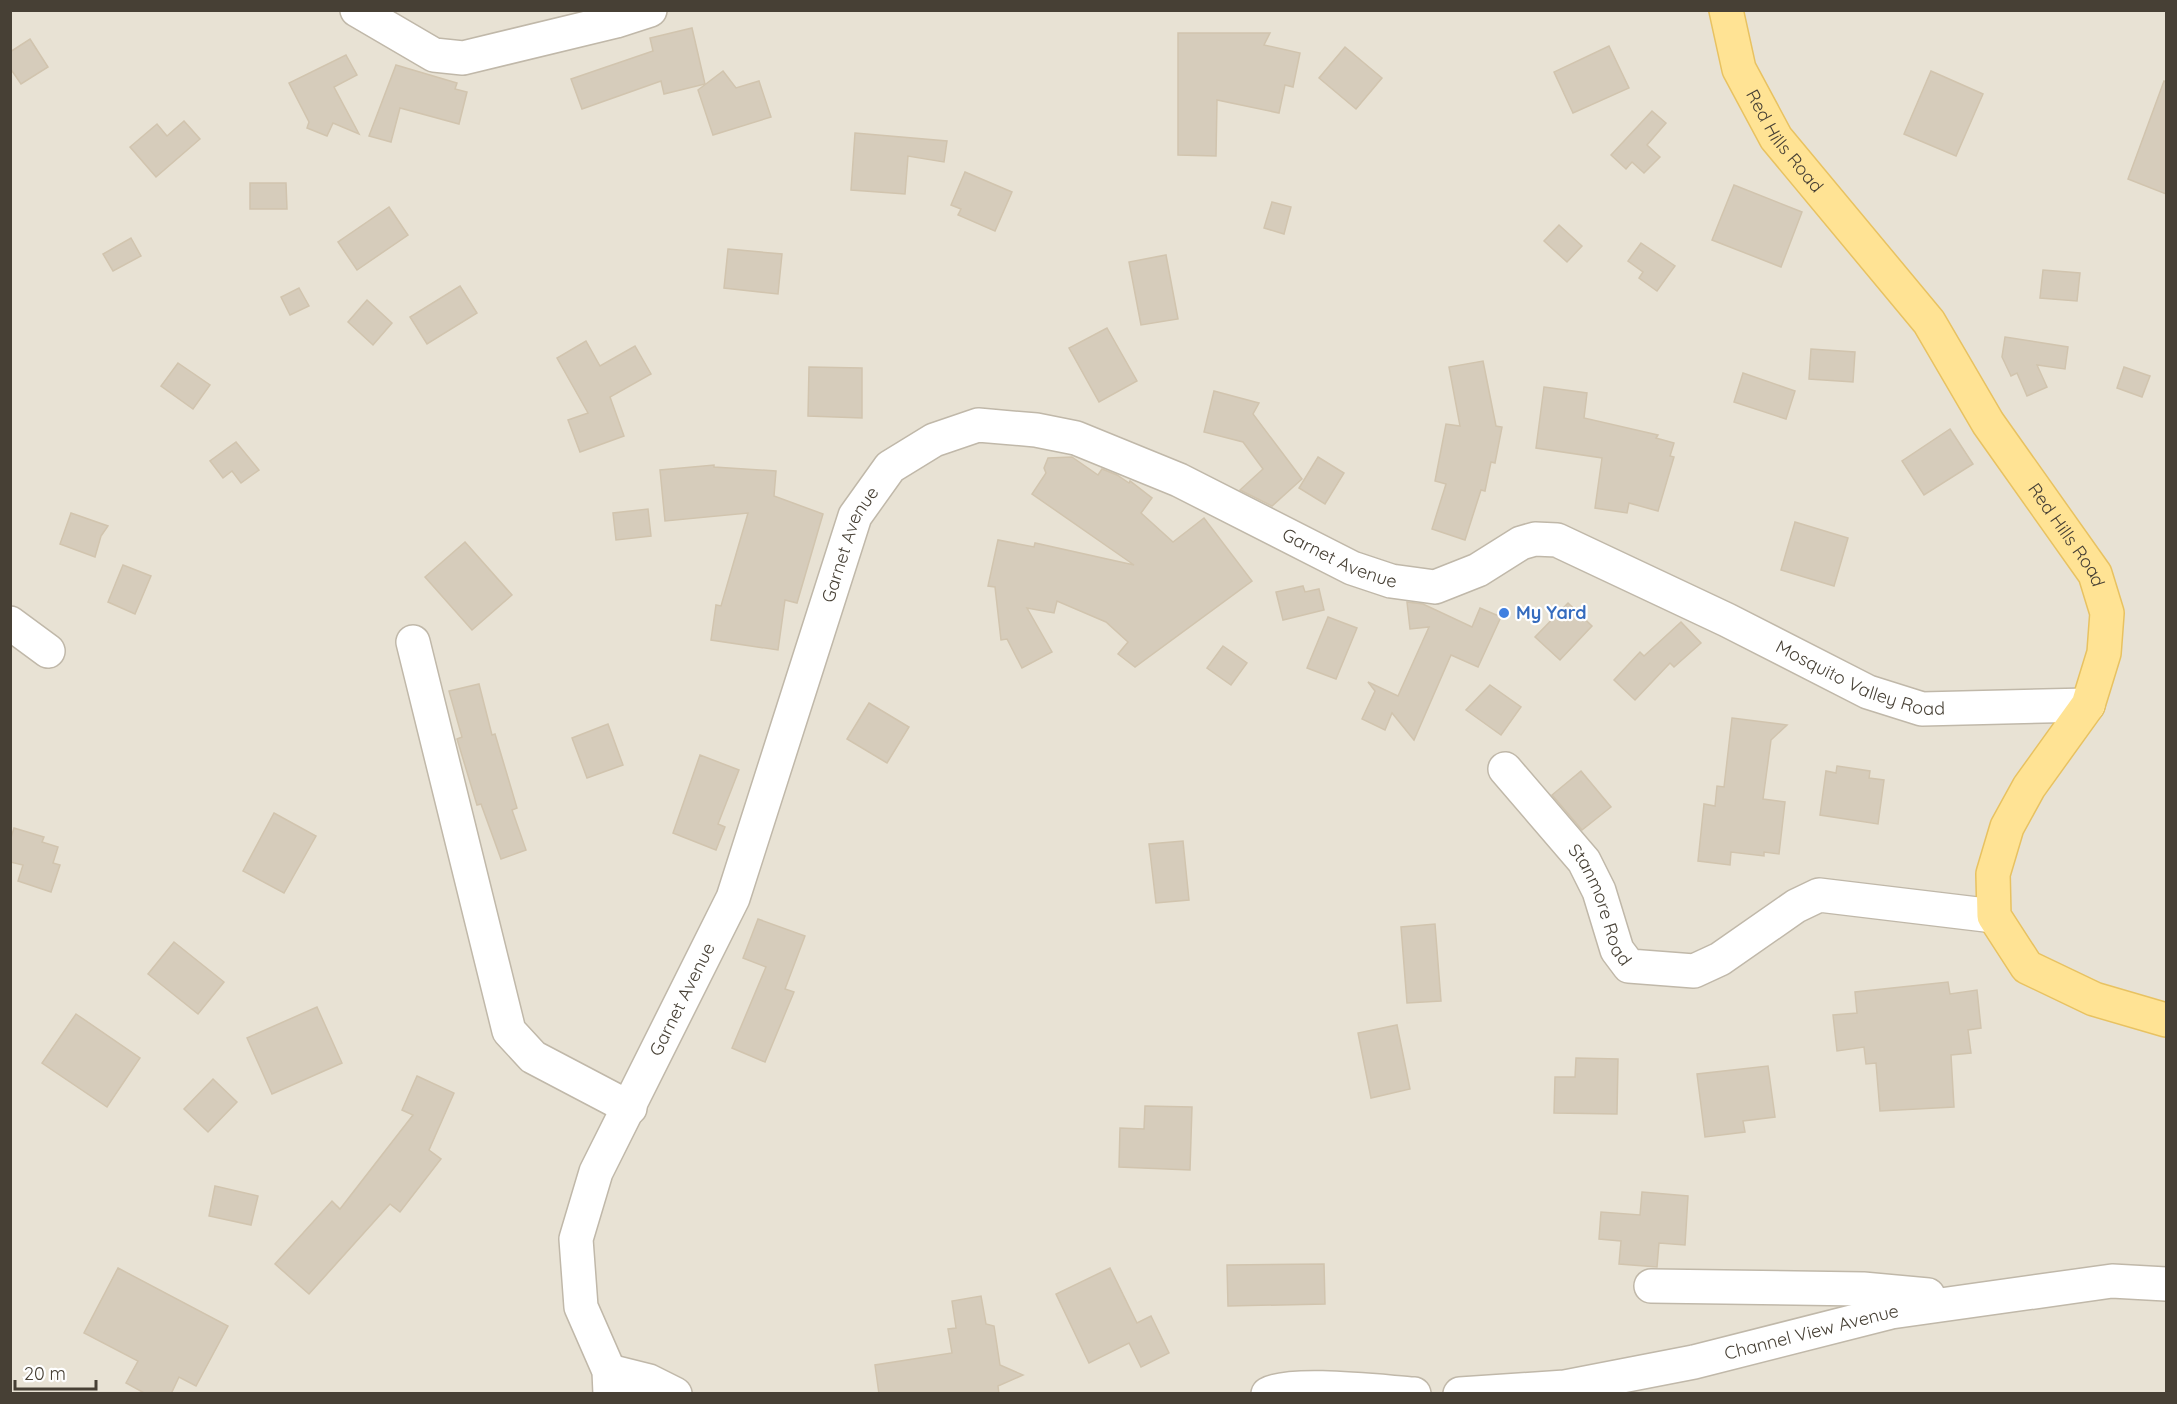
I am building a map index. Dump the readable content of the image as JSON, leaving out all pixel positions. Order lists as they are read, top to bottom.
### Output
{
  "streets": {
    "main road": ["Red Hills Road"],
    "street": [
      "Garnet Avenue",
      "Mosquito Valley Road",
      "Stanmore Road",
      "Channel View Avenue"
    ]
  },
  "crossings": [
    ["Red Hills Road", "Mosquito Valley Road"],
    ["Red Hills Road", "Stanmore Road"],
    ["Garnet Avenue", "Mosquito Valley Road"]
  ],
  "places": ["My Yard"],
  "scale_bar": "20 m"
}
